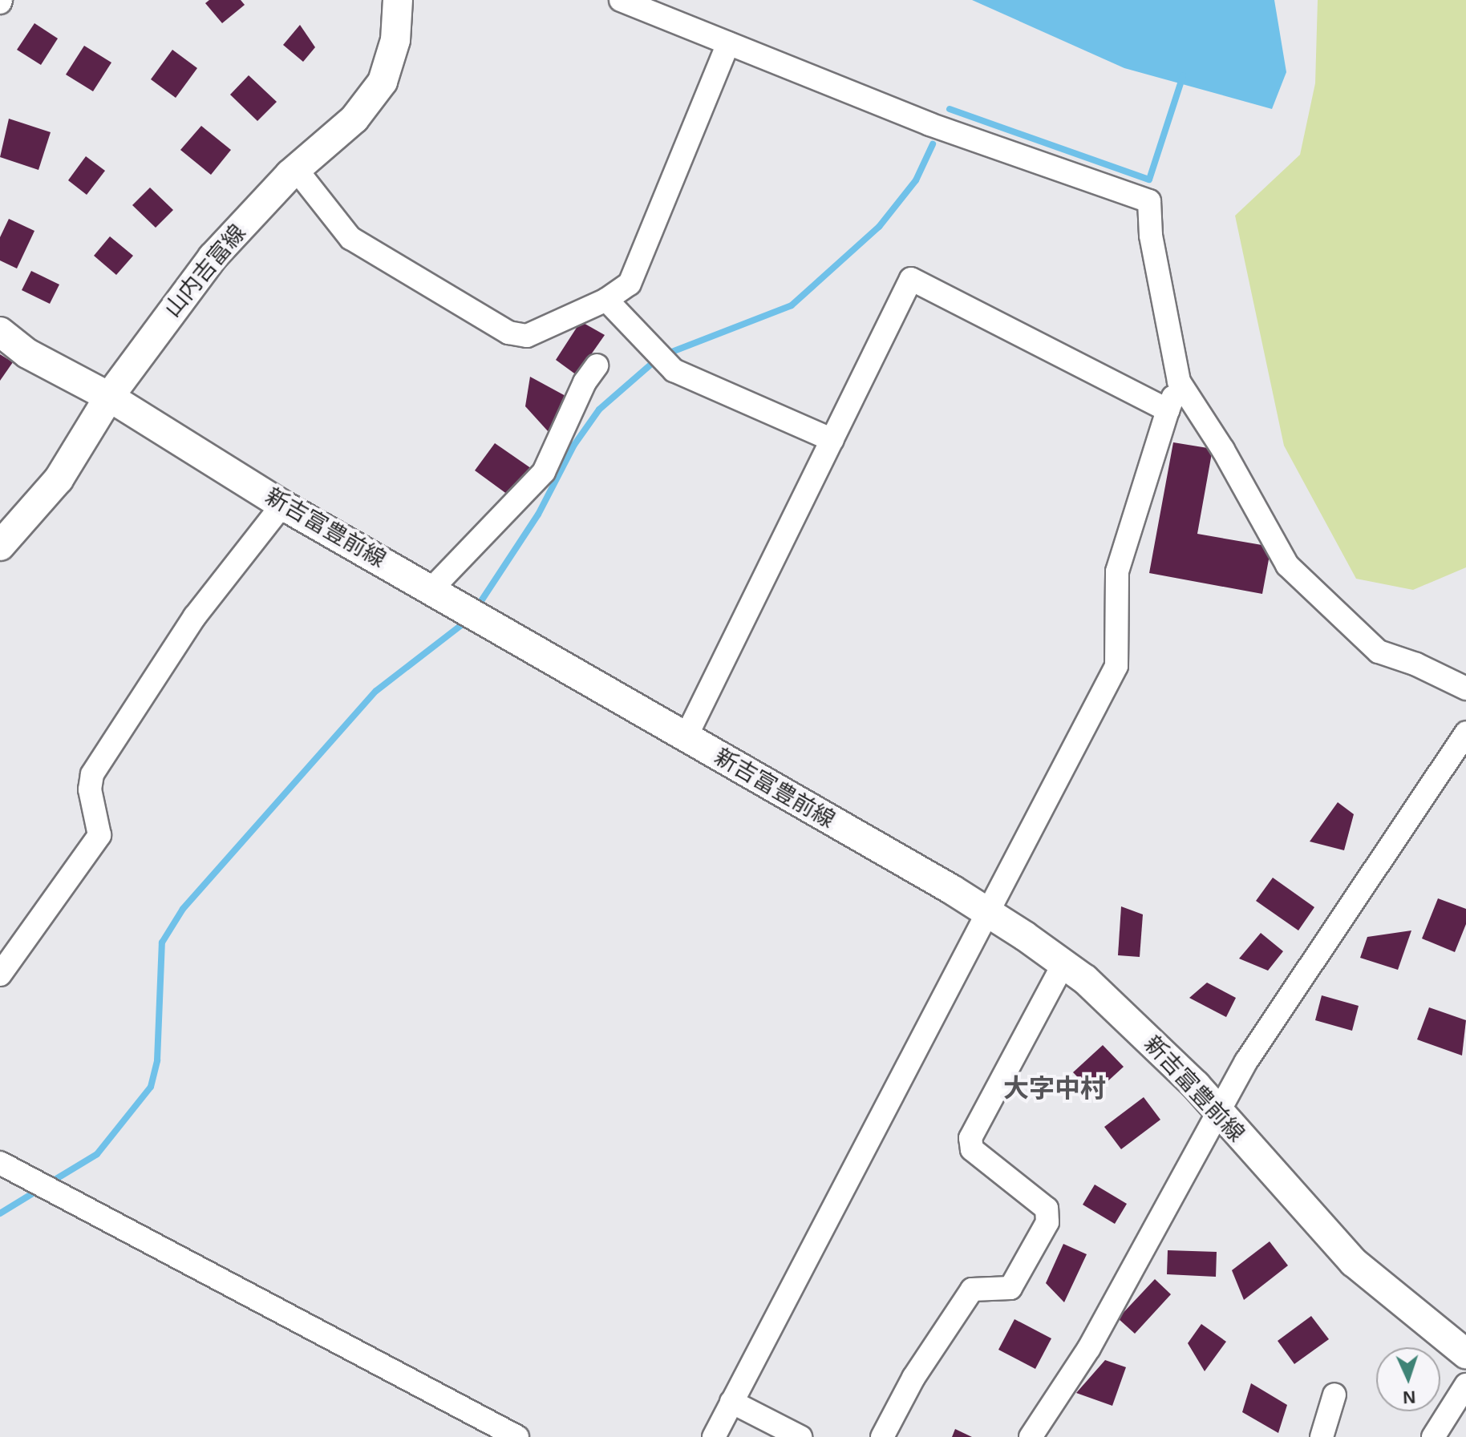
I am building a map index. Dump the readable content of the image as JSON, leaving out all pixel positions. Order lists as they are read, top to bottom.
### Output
{
  "streets": {
    "main road": ["山内吉富線", "新吉富豊前線"]
  },
  "crossings": [
    ["山内吉富線", "新吉富豊前線"]
  ],
  "districts": ["大字中村"],
  "north": "bottom"
}
